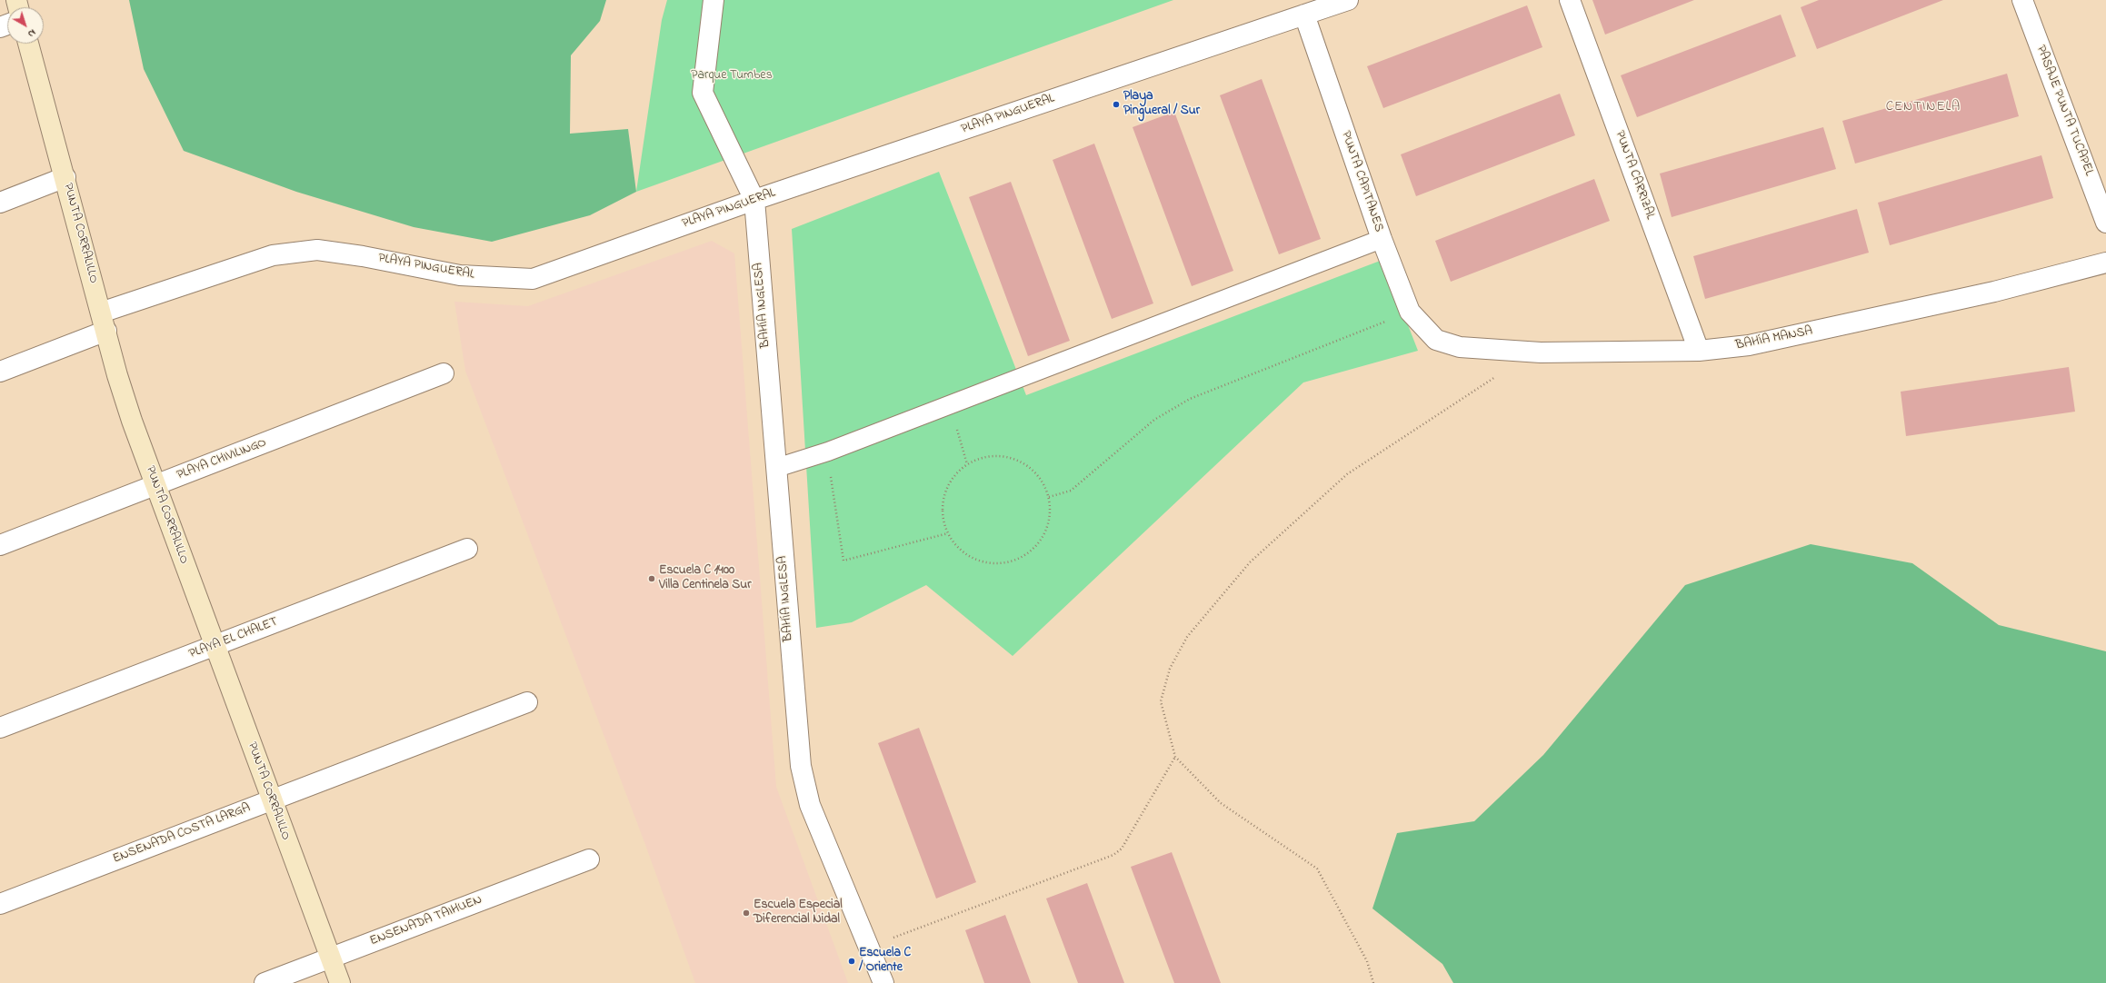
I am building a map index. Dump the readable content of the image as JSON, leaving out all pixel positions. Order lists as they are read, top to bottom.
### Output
{
  "streets": {
    "street": [
      "PASAJE PUNTA TUCAPEL",
      "PLAYA PINGUERAL",
      "PUNTA CARRIZAL",
      "PUNTA CAPITANES",
      "PUNTA CORRALILLO",
      "BAHÍA INGLESA",
      "BAHÍA MANSA",
      "PLAYA CHIVILINGO",
      "PLAYA EL CHALET",
      "ENSENADA COSTA LARGA",
      "ENSENADA TAIHUEN"
    ]
  },
  "crossings": [
    ["PLAYA PINGUERAL", "PUNTA CAPITANES"],
    ["PLAYA PINGUERAL", "PUNTA CORRALILLO"],
    ["PLAYA PINGUERAL", "BAHÍA INGLESA"],
    ["PUNTA CARRIZAL", "BAHÍA MANSA"],
    ["PUNTA CAPITANES", "BAHÍA MANSA"],
    ["PUNTA CORRALILLO", "PLAYA CHIVILINGO"],
    ["PUNTA CORRALILLO", "PLAYA EL CHALET"],
    ["PUNTA CORRALILLO", "ENSENADA COSTA LARGA"],
    ["PUNTA CORRALILLO", "ENSENADA TAIHUEN"]
  ],
  "districts": ["CENTINELA"],
  "parks": ["Parque Tumbes"],
  "places": [
    "Playa Pingueral / Sur",
    "Escuela C 1400 Villa Centinela Sur",
    "Escuela Especial Diferencial Nidal",
    "Escuela C / Oriente"
  ],
  "north": "bottom right"
}
